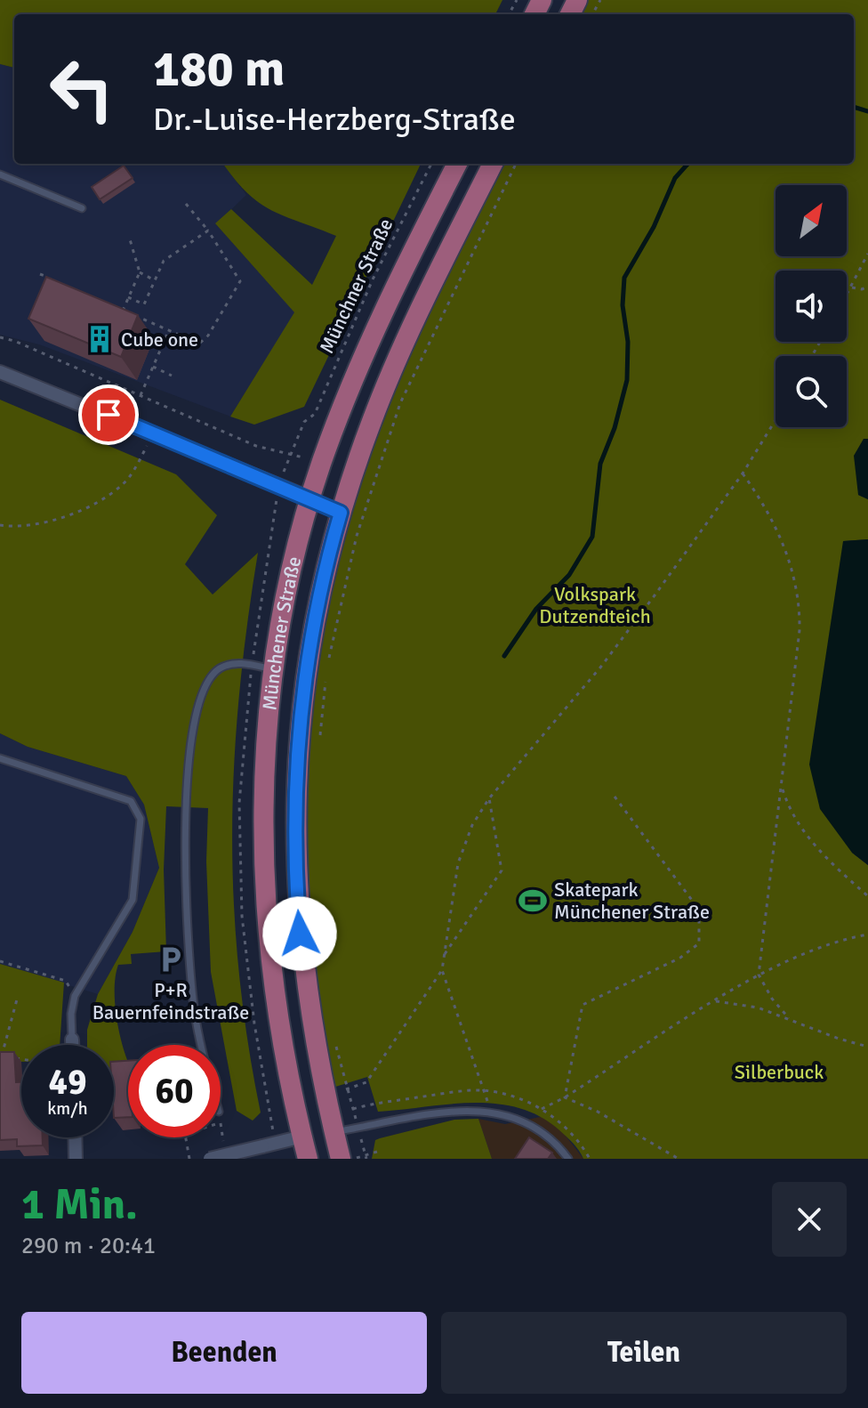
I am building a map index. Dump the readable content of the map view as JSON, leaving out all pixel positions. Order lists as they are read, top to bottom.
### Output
{
  "streets": {
    "main road": ["Münchener Straße"],
    "path": ["Münchner Straße"]
  },
  "parks": ["Volkspark Dutzendteich", "Silberbuck"],
  "places": {
    "building": ["Cube one"],
    "sports": ["Skatepark Münchener Straße"],
    "parking": ["P+R Bauernfeindstraße"]
  },
  "north": "top right",
  "page": {
    "turn": ["180 m", "Dr.-Luise-Herzberg-Straße"],
    "speed": "49 km/h",
    "limit": "60",
    "heading": ["1 Min.", "290 m · 20:41"],
    "buttons": ["Beenden", "Teilen"]
  }
}
